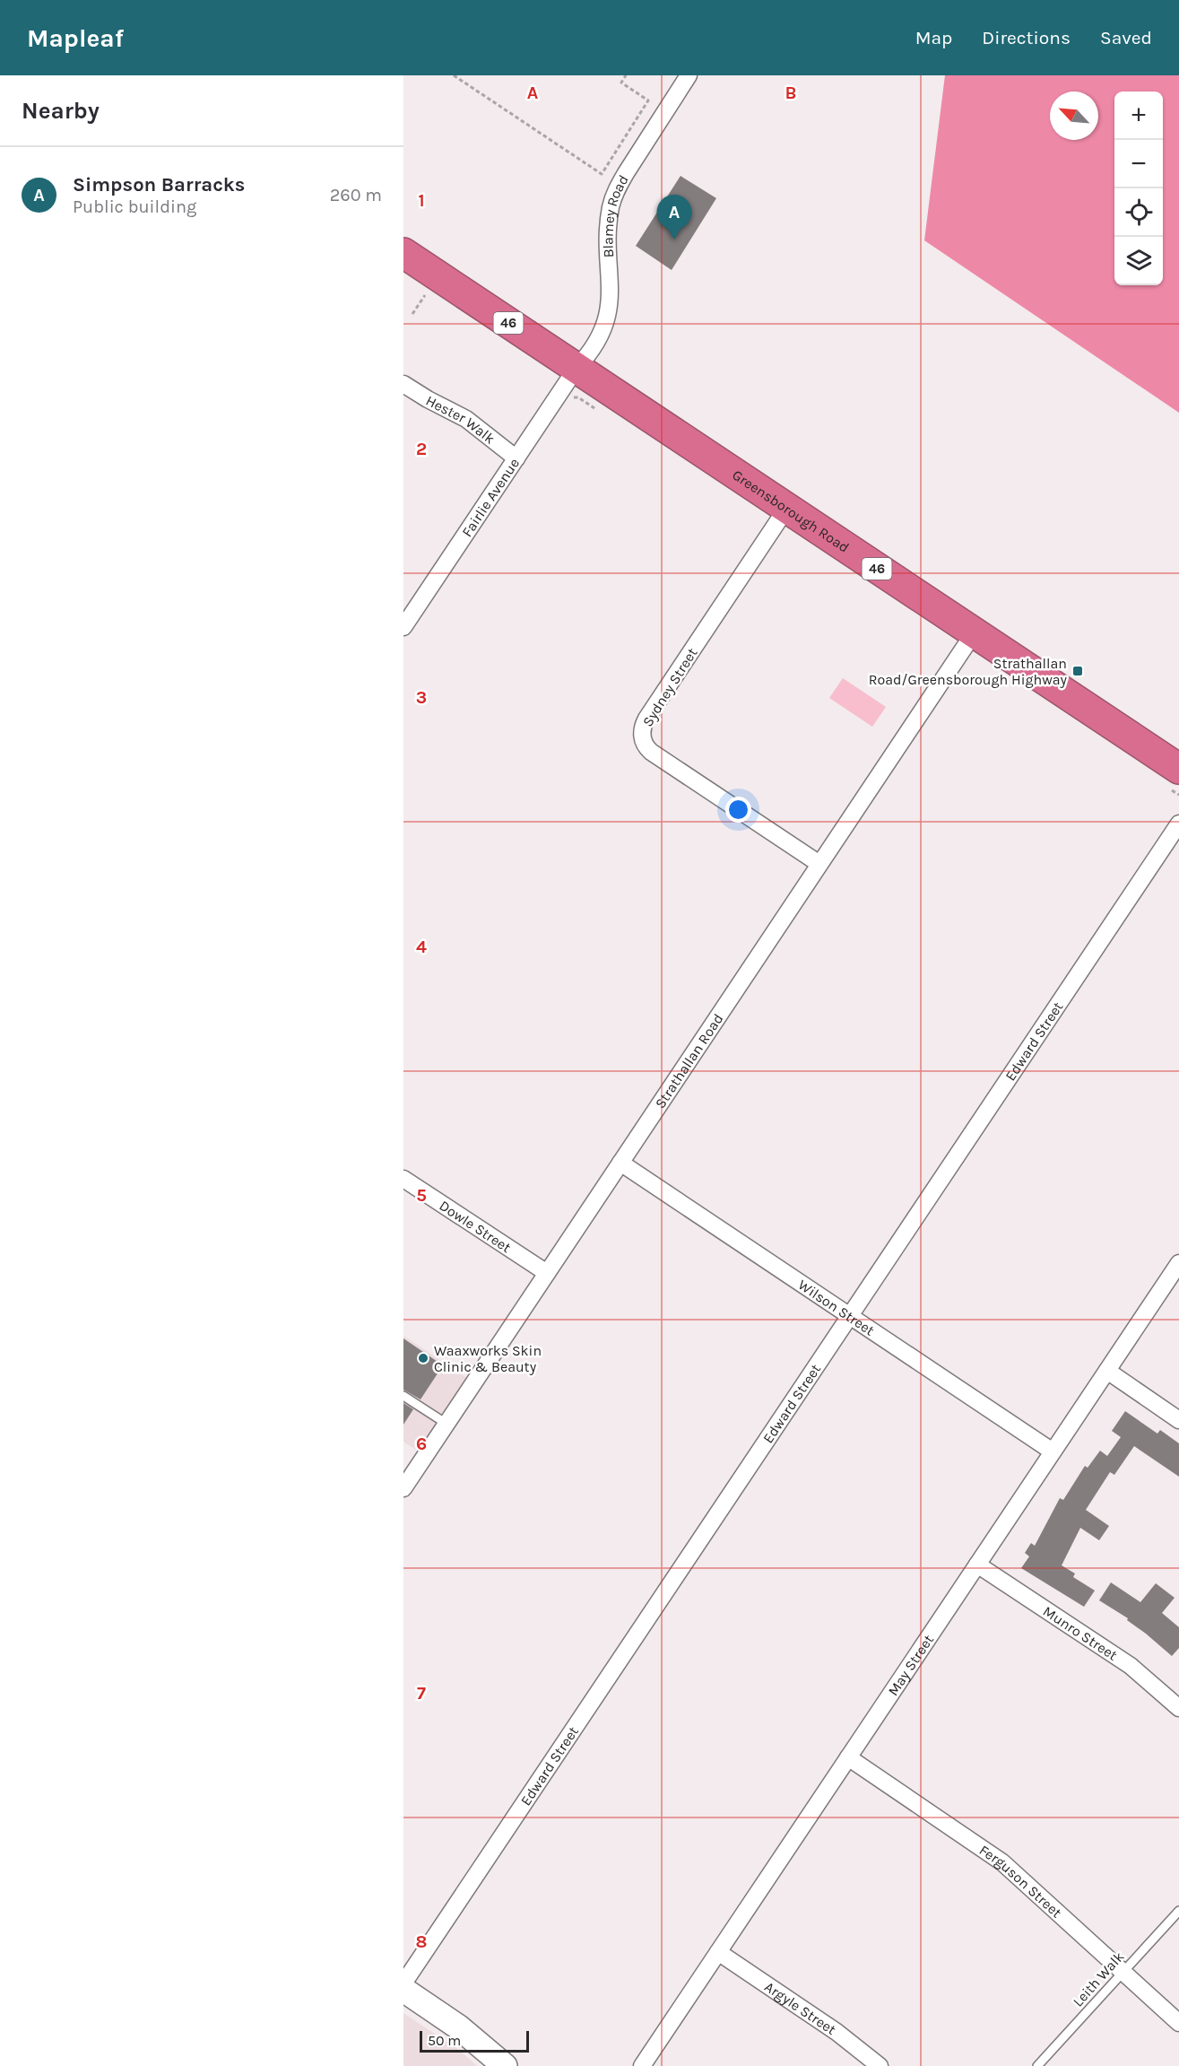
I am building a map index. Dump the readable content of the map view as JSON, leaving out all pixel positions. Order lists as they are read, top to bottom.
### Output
{
  "streets": {
    "highway": ["46", "Greensborough Road"],
    "street": [
      "Blamey Road",
      "Hester Walk",
      "Fairlie Avenue",
      "Sydney Street",
      "Edward Street",
      "Strathallan Road",
      "Dowle Street",
      "Wilson Street",
      "Munro Street",
      "May Street",
      "Ferguson Street",
      "Argyle Street"
    ],
    "lane": ["Leith Walk"]
  },
  "crossings": [
    ["Blamey Road", "Fairlie Avenue"],
    ["Blamey Road", "Greensborough Road"],
    ["Hester Walk", "Fairlie Avenue"],
    ["Fairlie Avenue", "Greensborough Road"],
    ["Greensborough Road", "Sydney Street"],
    ["Greensborough Road", "Strathallan Road"],
    ["Sydney Street", "Strathallan Road"],
    ["Edward Street", "Wilson Street"],
    ["Strathallan Road", "Dowle Street"],
    ["Strathallan Road", "Wilson Street"],
    ["Wilson Street", "May Street"],
    ["Munro Street", "May Street"],
    ["May Street", "Ferguson Street"],
    ["May Street", "Argyle Street"],
    ["Ferguson Street", "Leith Walk"]
  ],
  "places": {
    "transit": ["Strathallan Road/Greensborough Highway"],
    "other": ["Waaxworks Skin Clinic & Beauty"]
  },
  "scale_bar": "50 m",
  "north": "top left",
  "page": {
    "header": "Mapleaf",
    "nav": ["Map", "Directions", "Saved"],
    "heading": "Nearby",
    "map_buttons": ["+", "−"],
    "list": [
      {
        "mark": "A",
        "name": "Simpson Barracks",
        "note": "Public building",
        "value": "260 m"
      }
    ],
    "pins": "A",
    "scale": "50 m"
  },
  "grid": {
    "columns": ["A", "B"],
    "rows": [
      "1",
      "2",
      "3",
      "4",
      "5",
      "6",
      "7",
      "8"
    ]
  }
}
